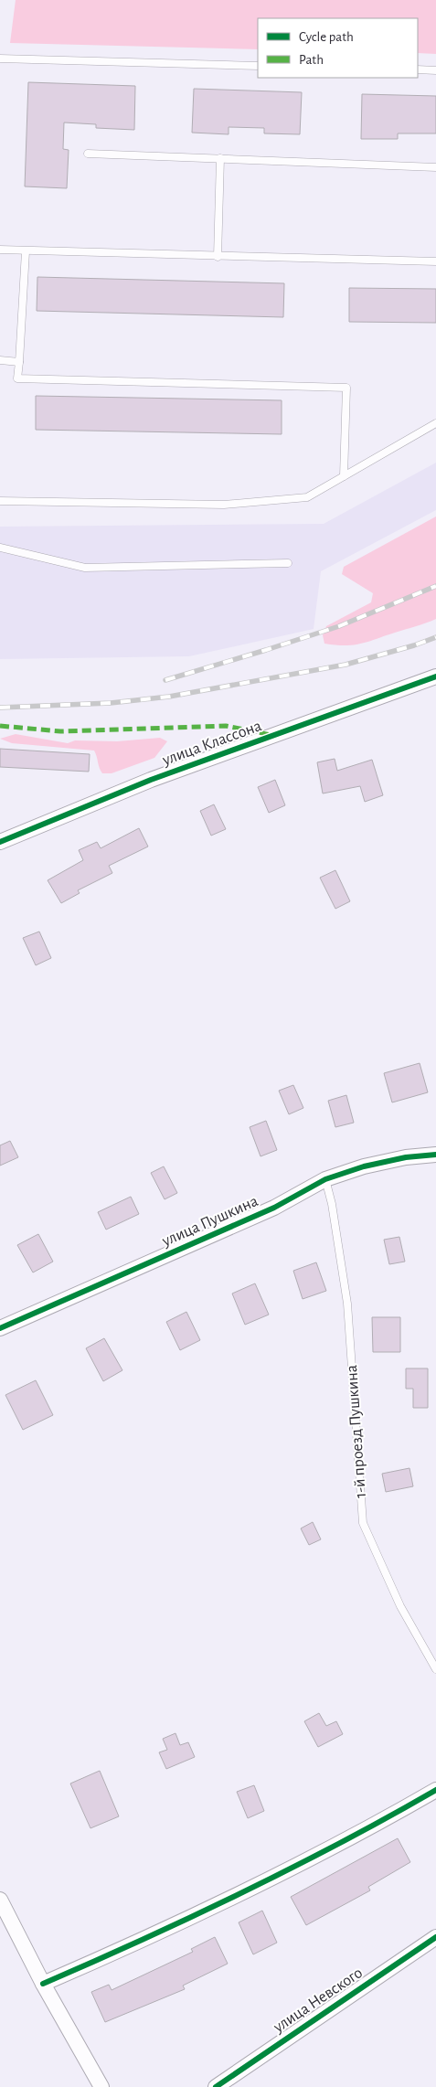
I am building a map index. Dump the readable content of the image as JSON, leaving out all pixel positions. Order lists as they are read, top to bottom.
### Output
{
  "streets": {
    "street": ["улица Классона", "улица Пушкина", "улица Невского"],
    "lane": ["1-й проезд Пушкина"]
  },
  "crossings": [
    ["улица Пушкина", "1-й проезд Пушкина"]
  ],
  "legend": ["Cycle path", "Path"]
}
